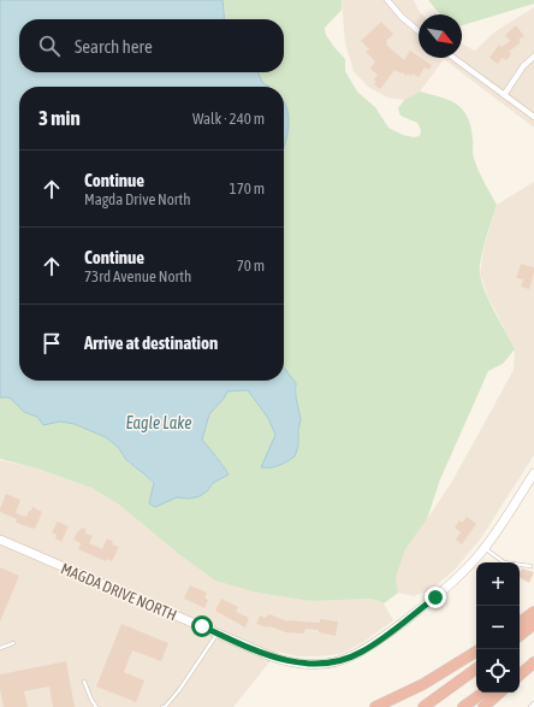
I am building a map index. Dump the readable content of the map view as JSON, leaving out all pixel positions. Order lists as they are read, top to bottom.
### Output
{
  "streets": {
    "street": ["MAGDA DRIVE NORTH"]
  },
  "water": ["Eagle Lake"],
  "north": "bottom right",
  "page": {
    "search": "Search here",
    "heading": ["3 min", "Walk · 240 m"],
    "list": [
      ["Continue", "Magda Drive North", "170 m"],
      ["Continue", "73rd Avenue North", "70 m"],
      "Arrive at destination"
    ],
    "map_buttons": ["+", "−"]
  }
}
